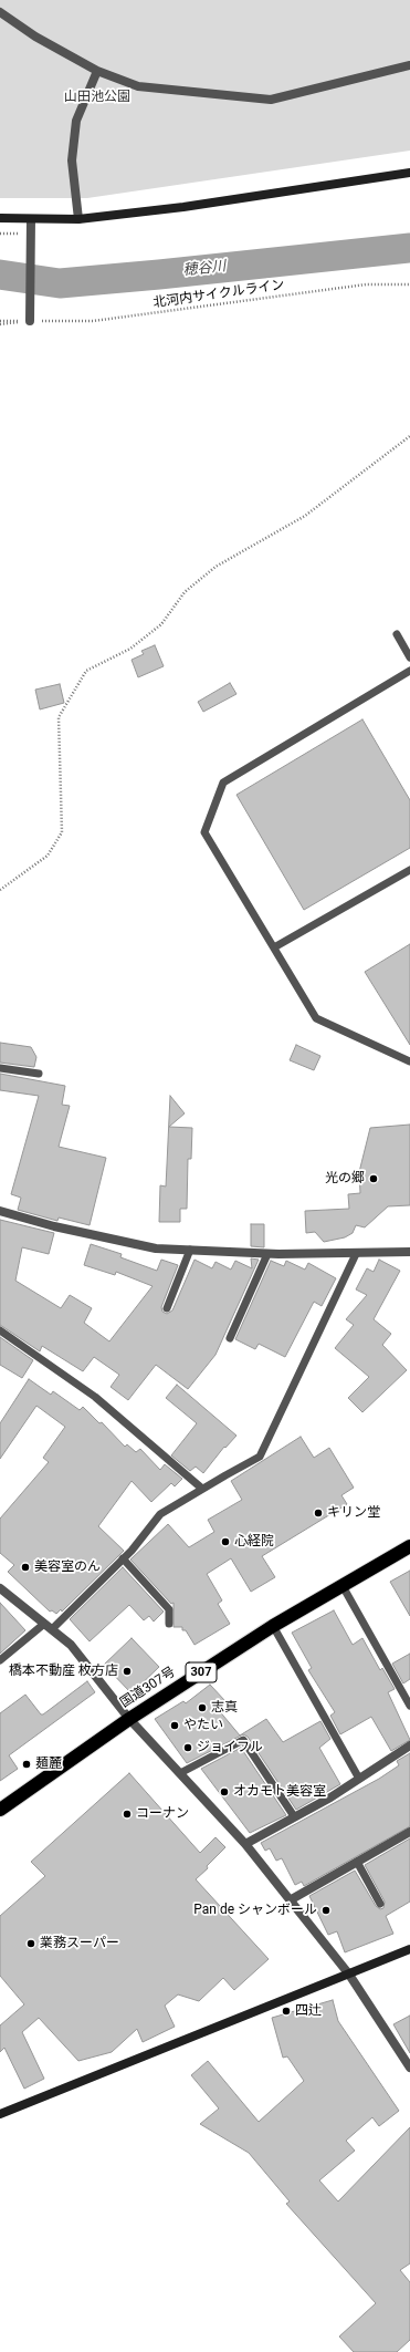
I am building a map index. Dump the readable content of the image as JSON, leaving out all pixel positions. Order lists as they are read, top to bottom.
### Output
{
  "streets": {
    "highway": ["307", "国道307号"],
    "path": ["北河内サイクルライン"]
  },
  "water": ["穂谷川"],
  "parks": ["山田池公園"],
  "places": [
    "光の郷",
    "キリン堂",
    "心経院",
    "美容室のん",
    "橋本不動産 枚方店",
    "志真",
    "やたい",
    "ジョイフル",
    "麺麓",
    "オカモト美容室",
    "コーナン",
    "Pan de シャンボール",
    "業務スーパー",
    "四辻"
  ]
}
